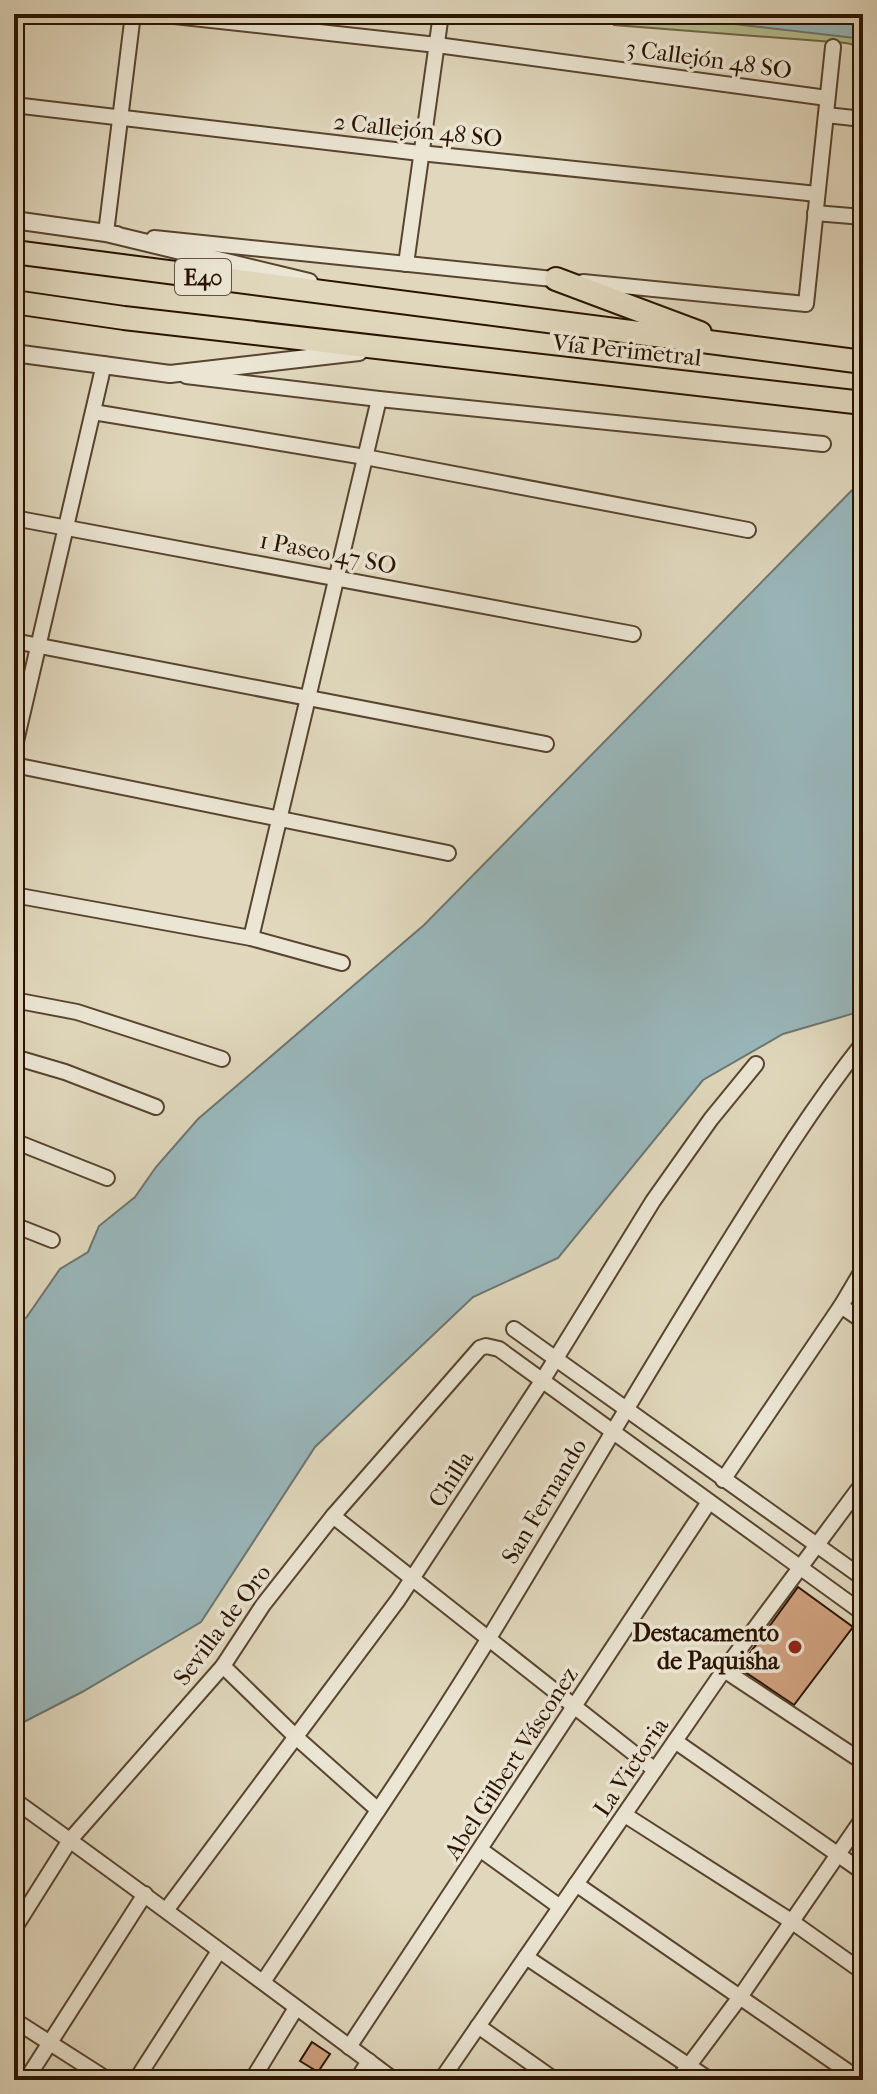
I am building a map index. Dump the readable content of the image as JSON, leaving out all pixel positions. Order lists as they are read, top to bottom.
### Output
{
  "streets": {
    "highway": ["E40", "Vía Perimetral"],
    "street": [
      "3 Callejón 48 SO",
      "2 Callejón 48 SO",
      "1 Paseo 47 SO",
      "Chilla",
      "San Fernando",
      "Sevilla de Oro",
      "Abel Gilbert Vásconez",
      "La Victoria"
    ]
  },
  "crossings": [
    ["Chilla", "Sevilla de Oro"]
  ],
  "places": ["Destacamento de Paquisha"]
}
